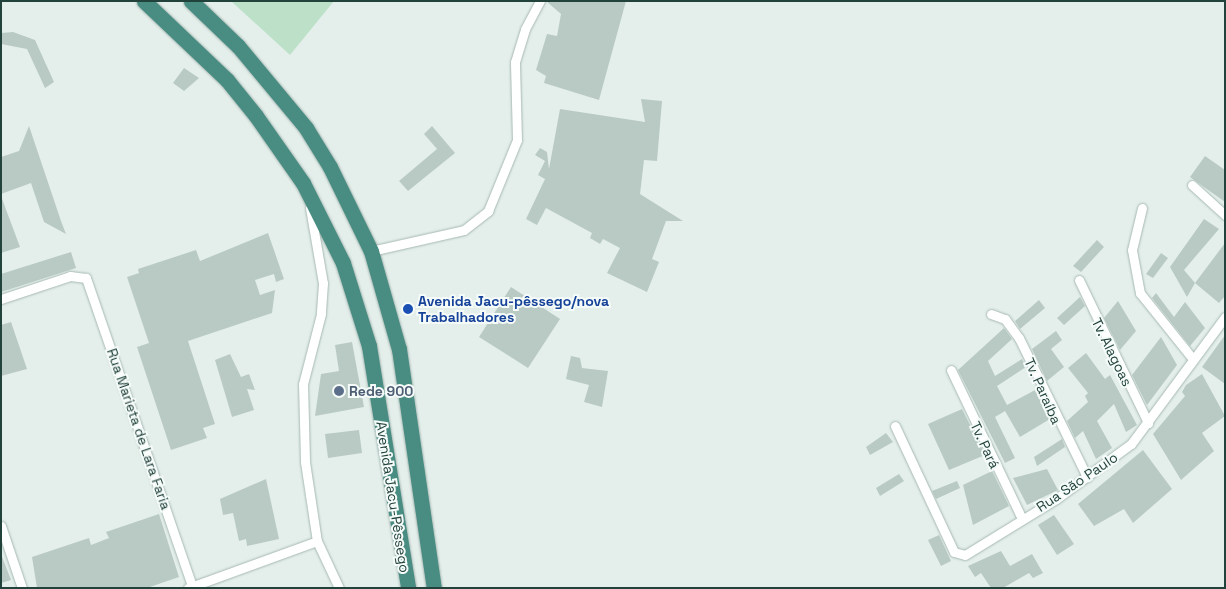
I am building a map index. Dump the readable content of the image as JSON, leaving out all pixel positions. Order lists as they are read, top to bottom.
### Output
{
  "streets": {
    "highway": ["Avenida Jacu-Pêssego"],
    "street": [
      "Tv. Alagoas",
      "Tv. Paraíba",
      "Rua Marieta de Lara Faria",
      "Tv. Pará",
      "Rua São Paulo"
    ]
  },
  "crossings": [
    ["Tv. Alagoas", "Rua São Paulo"],
    ["Tv. Paraíba", "Rua São Paulo"],
    ["Tv. Pará", "Rua São Paulo"]
  ],
  "places": ["Avenida Jacu-pêssego/nova Trabalhadores", "Rede 900"]
}
